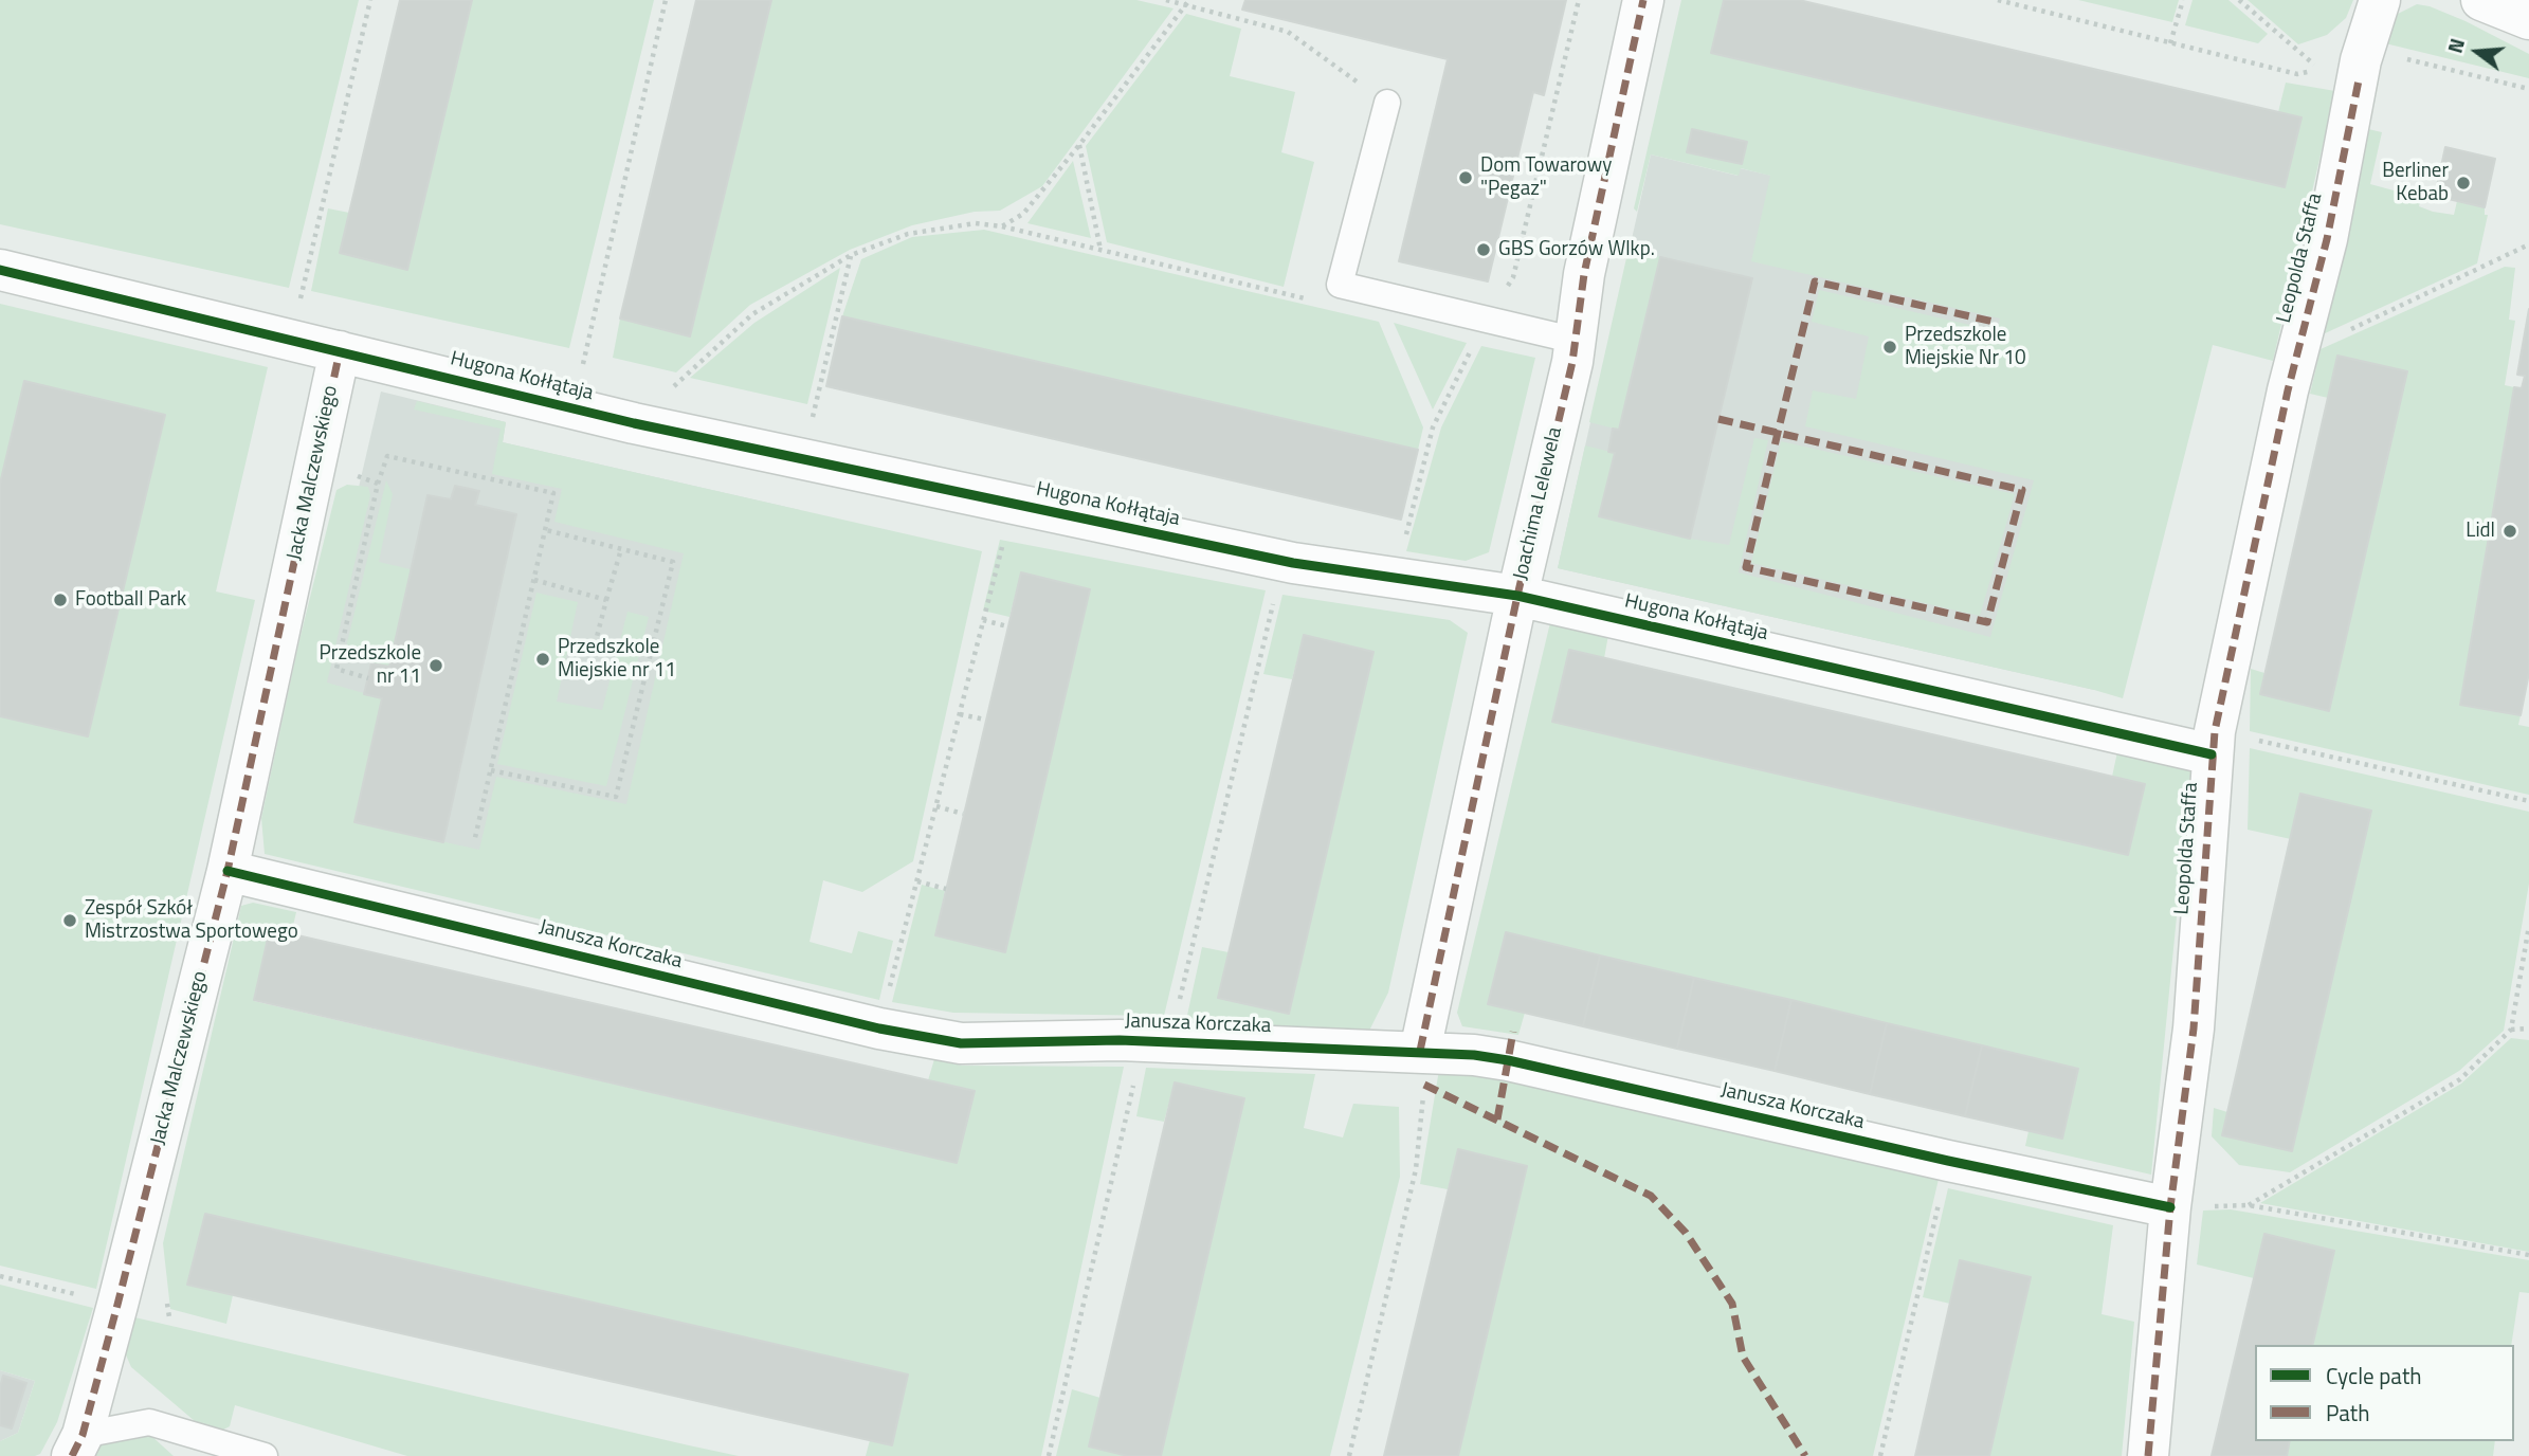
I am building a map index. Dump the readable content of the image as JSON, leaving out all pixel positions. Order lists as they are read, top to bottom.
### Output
{
  "streets": {
    "street": [
      "Leopolda Staffa",
      "Hugona Kołłątaja",
      "Jacka Malczewskiego",
      "Joachima Lelewela",
      "Janusza Korczaka"
    ]
  },
  "crossings": [
    ["Leopolda Staffa", "Hugona Kołłątaja"],
    ["Leopolda Staffa", "Janusza Korczaka"],
    ["Hugona Kołłątaja", "Jacka Malczewskiego"],
    ["Hugona Kołłątaja", "Joachima Lelewela"],
    ["Jacka Malczewskiego", "Janusza Korczaka"],
    ["Joachima Lelewela", "Janusza Korczaka"]
  ],
  "places": [
    "Dom Towarowy \"Pegaz\"",
    "Berliner Kebab",
    "GBS Gorzów Wlkp.",
    "Przedszkole Miejskie Nr 10",
    "Lidl",
    "Football Park",
    "Przedszkole Miejskie nr 11",
    "Przedszkole nr 11",
    "Zespół Szkół Mistrzostwa Sportowego"
  ],
  "legend": ["Cycle path", "Path"],
  "north": "left"
}
